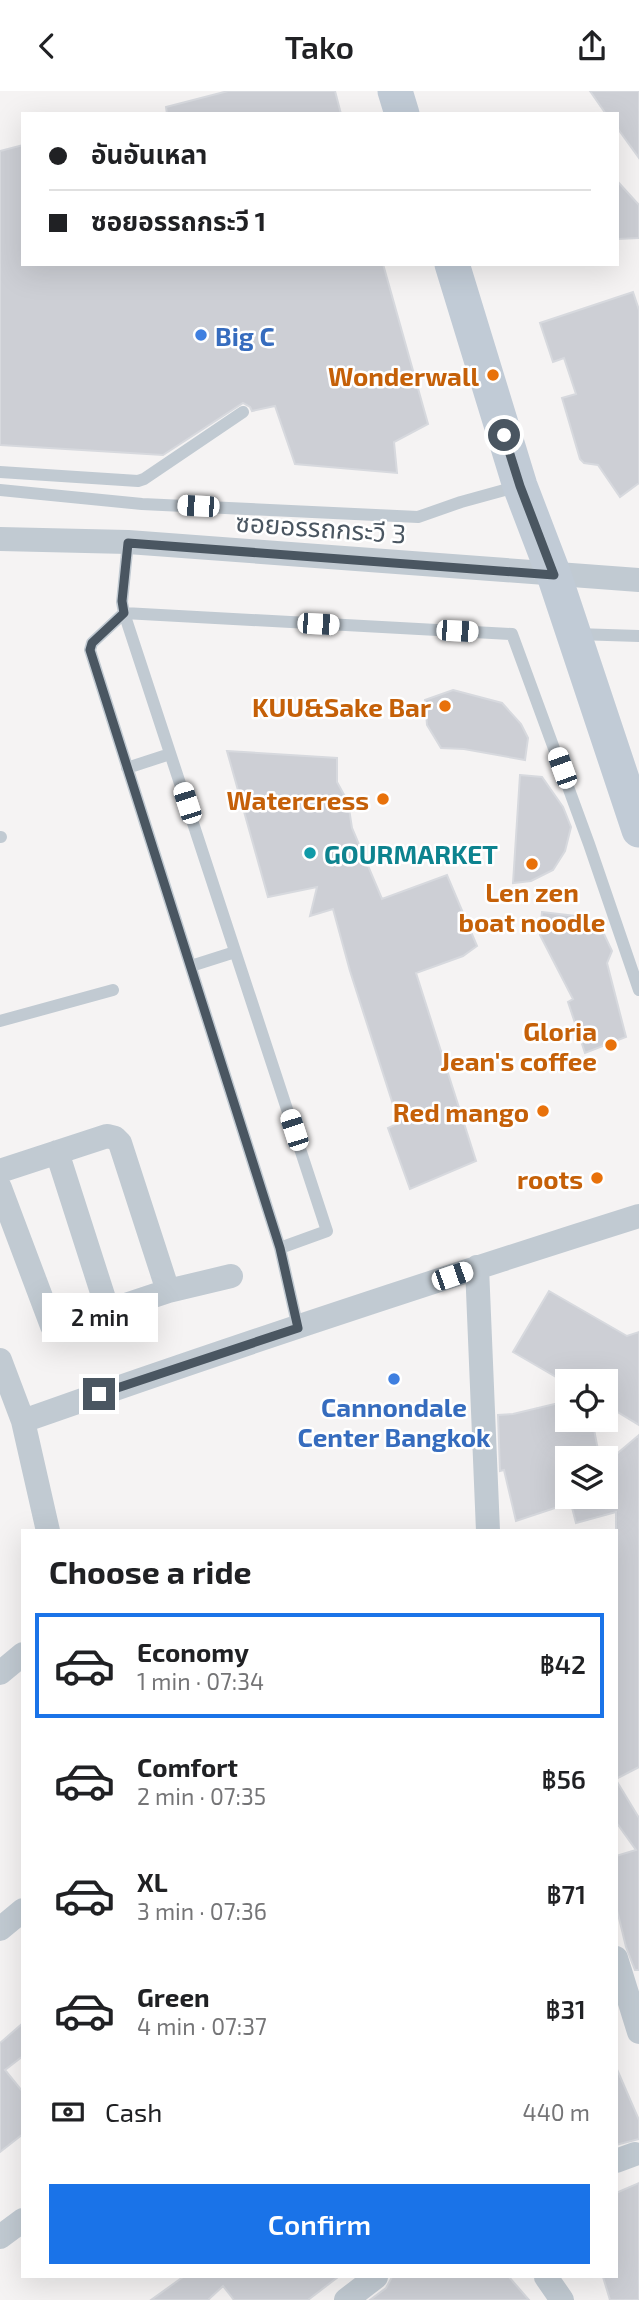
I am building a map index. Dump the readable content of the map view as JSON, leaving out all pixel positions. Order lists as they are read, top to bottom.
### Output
{
  "streets": {
    "street": ["ซอยอรรถกระวี 3"]
  },
  "places": [
    "Big C",
    "Wonderwall",
    "KUU&Sake Bar",
    "Watercress",
    "GOURMARKET",
    "Len zen boat noodle",
    "Gloria Jean's coffee",
    "Red mango",
    "roots",
    "Cannondale Center Bangkok"
  ],
  "page": {
    "header": "Tako",
    "banner": ["อันอันเหลา", "ซอยอรรถกระวี 1"],
    "bubble": "2 min",
    "heading": "Choose a ride",
    "list": [
      {
        "name": "Economy",
        "note": "1 min · 07:34",
        "value": "฿42"
      },
      {
        "name": "Comfort",
        "note": "2 min · 07:35",
        "value": "฿56"
      },
      {
        "name": "XL",
        "note": "3 min · 07:36",
        "value": "฿71"
      },
      {
        "name": "Green",
        "note": "4 min · 07:37",
        "value": "฿31"
      }
    ],
    "pay": ["Cash", "440 m"],
    "buttons": "Confirm"
  }
}
